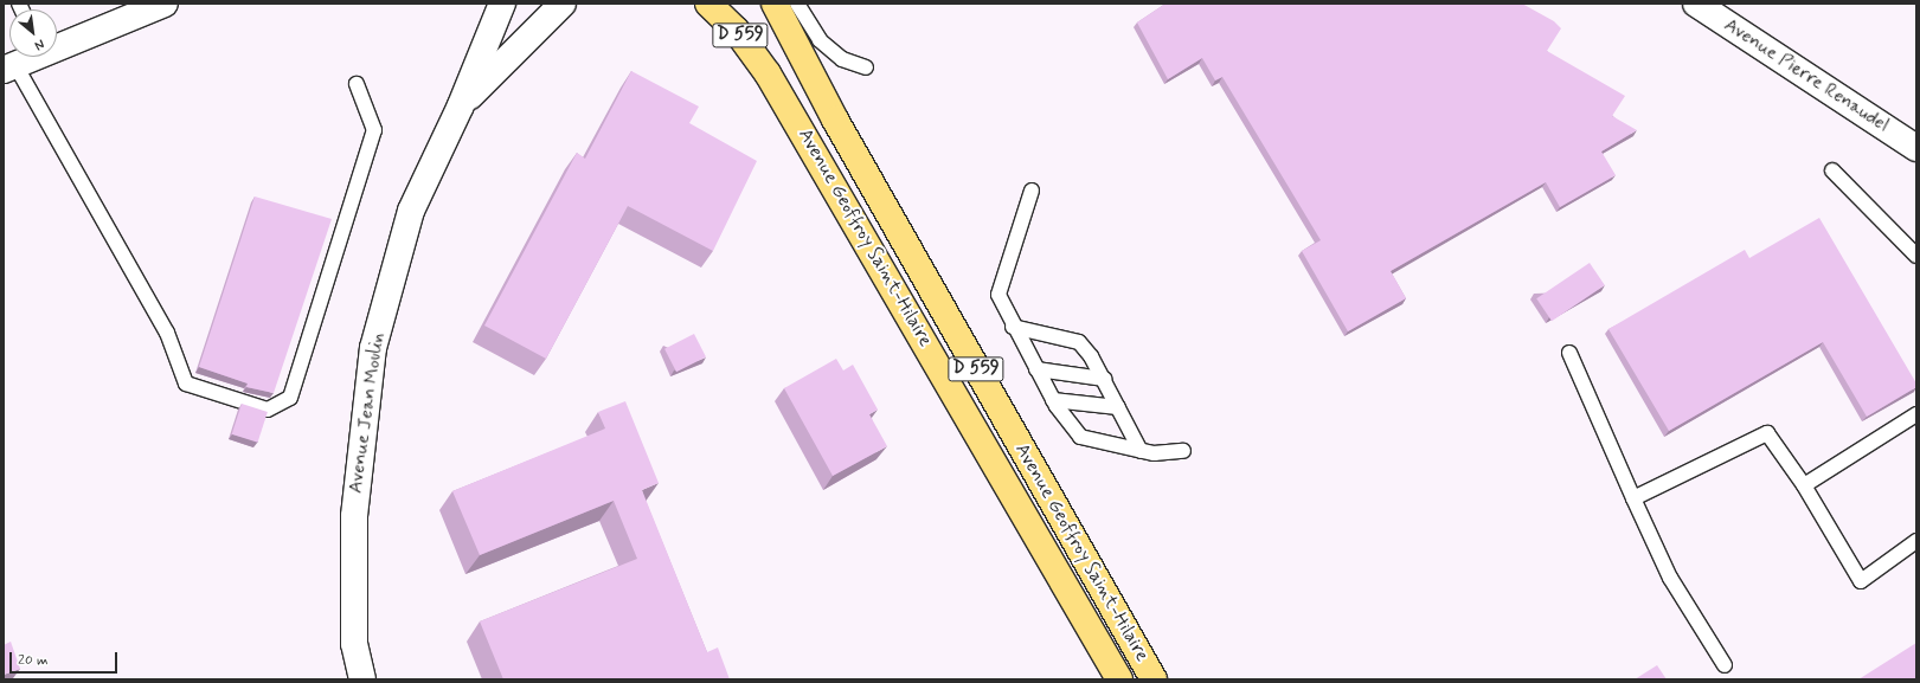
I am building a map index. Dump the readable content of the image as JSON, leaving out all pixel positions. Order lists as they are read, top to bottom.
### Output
{
  "streets": {
    "main road": ["D 559", "Avenue Geoffroy Saint-Hilaire"],
    "street": ["Avenue Pierre Renaudel", "Avenue Jean Moulin"]
  },
  "scale_bar": "20 m",
  "north": "bottom right"
}
